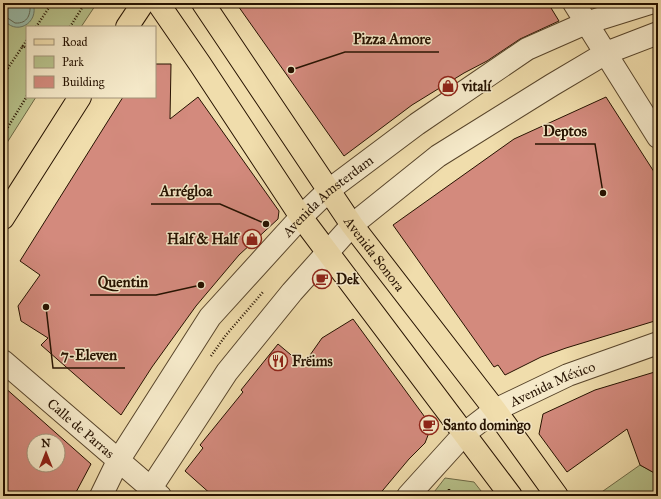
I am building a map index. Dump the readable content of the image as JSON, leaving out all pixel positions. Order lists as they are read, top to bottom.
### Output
{
  "streets": {
    "main road": ["Avenida Sonora"],
    "street": ["Avenida Amsterdam", "Avenida México", "Calle de Parras"]
  },
  "crossings": [
    ["Avenida Amsterdam", "Avenida Sonora"],
    ["Avenida Amsterdam", "Calle de Parras"],
    ["Avenida Sonora", "Avenida México"]
  ],
  "places": {
    "other": [
      "Pizza Amore",
      "Deptos",
      "Arrégloa",
      "Quentin",
      "7-Eleven"
    ],
    "shop": ["vitalí", "Half & Half"],
    "cafe": ["Dek", "Santo domingo"],
    "restaurant": ["Frëims"]
  },
  "legend": ["Road", "Park", "Building"],
  "north": "top"
}
